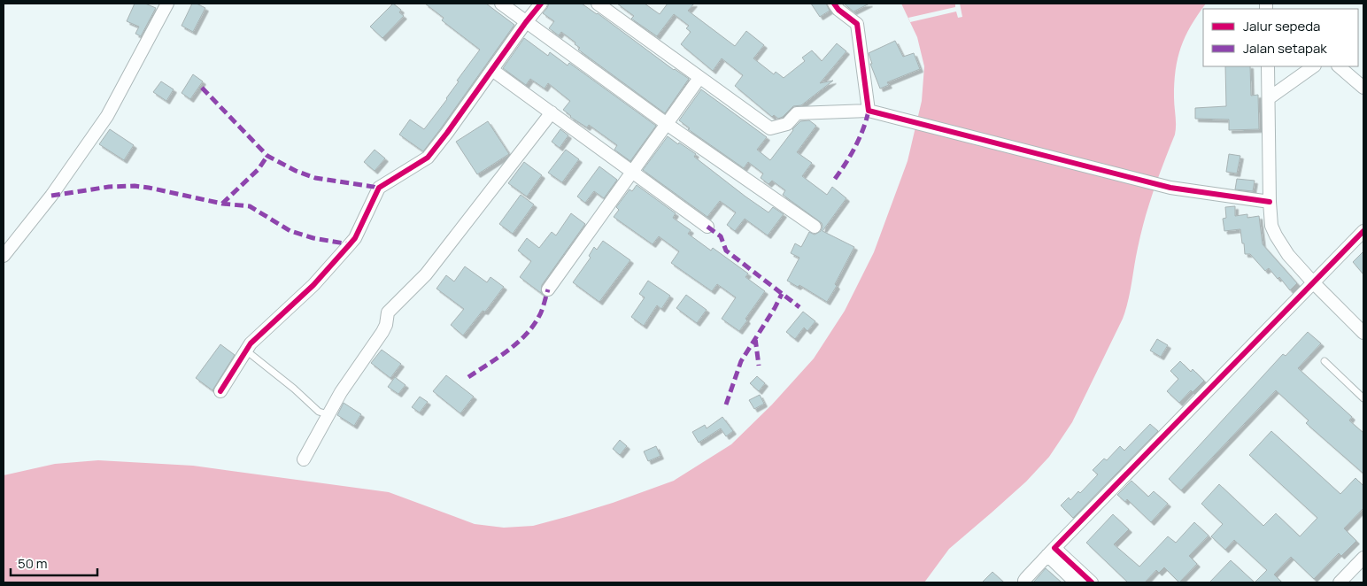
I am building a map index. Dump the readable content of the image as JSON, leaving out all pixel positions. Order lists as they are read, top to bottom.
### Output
{
  "legend": ["Jalur sepeda", "Jalan setapak"],
  "scale_bar": "50 m"
}
